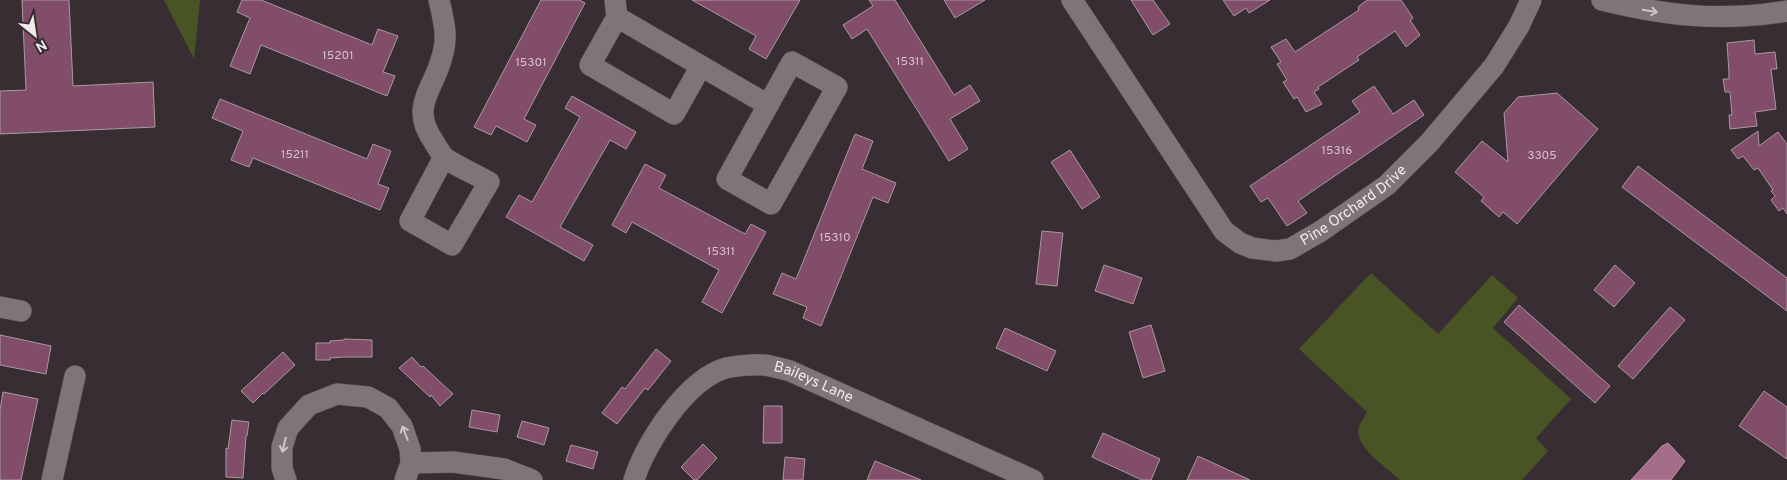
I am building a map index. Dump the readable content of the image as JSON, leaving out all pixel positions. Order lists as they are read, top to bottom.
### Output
{
  "streets": {
    "street": ["Pine Orchard Drive", "Baileys Lane"]
  },
  "house_numbers": [
    "15201",
    "15311",
    "15301",
    "15316",
    "15211",
    "3305",
    "15310",
    "15311"
  ],
  "north": "bottom right"
}
